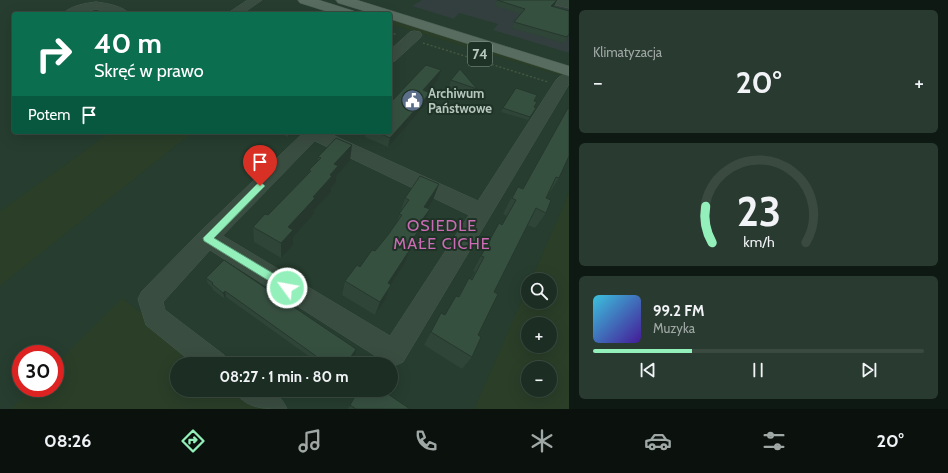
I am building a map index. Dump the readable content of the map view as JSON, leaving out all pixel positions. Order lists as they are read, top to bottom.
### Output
{
  "streets": {
    "main road": ["74"]
  },
  "districts": ["OSIEDLE MAŁE CICHE"],
  "places": {
    "public building": ["Archiwum Państwowe"]
  },
  "page": {
    "tile": "Klimatyzacja",
    "turn": ["40 m", "Skręć w prawo"],
    "heat": ["−", "20°", "+"],
    "then": "Potem",
    "map_buttons": ["+", "−"],
    "song": ["99.2 FM", "Muzyka"],
    "limit": "30",
    "trip": "08:27 · 1 min · 80 m",
    "tabs": ["08:26", "20°"],
    "gauge": ["23", "km/h"]
  }
}
